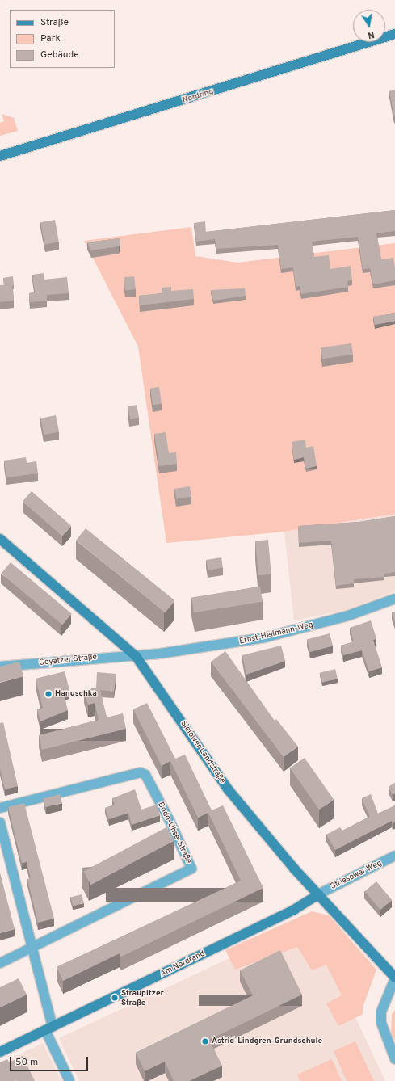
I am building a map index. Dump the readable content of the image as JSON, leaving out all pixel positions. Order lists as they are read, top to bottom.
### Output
{
  "streets": {
    "main road": ["Nordring", "Sielower Landstraße", "Am Nordrand"],
    "street": [
      "Ernst-Heilmann-Weg",
      "Goyatzer Straße",
      "Bodo-Uhse-Straße",
      "Striesower Weg"
    ]
  },
  "crossings": [
    ["Ernst-Heilmann-Weg", "Goyatzer Straße"],
    ["Ernst-Heilmann-Weg", "Sielower Landstraße"],
    ["Goyatzer Straße", "Sielower Landstraße"],
    ["Sielower Landstraße", "Striesower Weg"],
    ["Sielower Landstraße", "Am Nordrand"],
    ["Striesower Weg", "Am Nordrand"]
  ],
  "places": ["Hanuschka", "Straupitzer Straße", "Astrid-Lindgren-Grundschule"],
  "legend": ["Straße", "Park", "Gebäude"],
  "scale_bar": "50 m",
  "north": "bottom"
}
